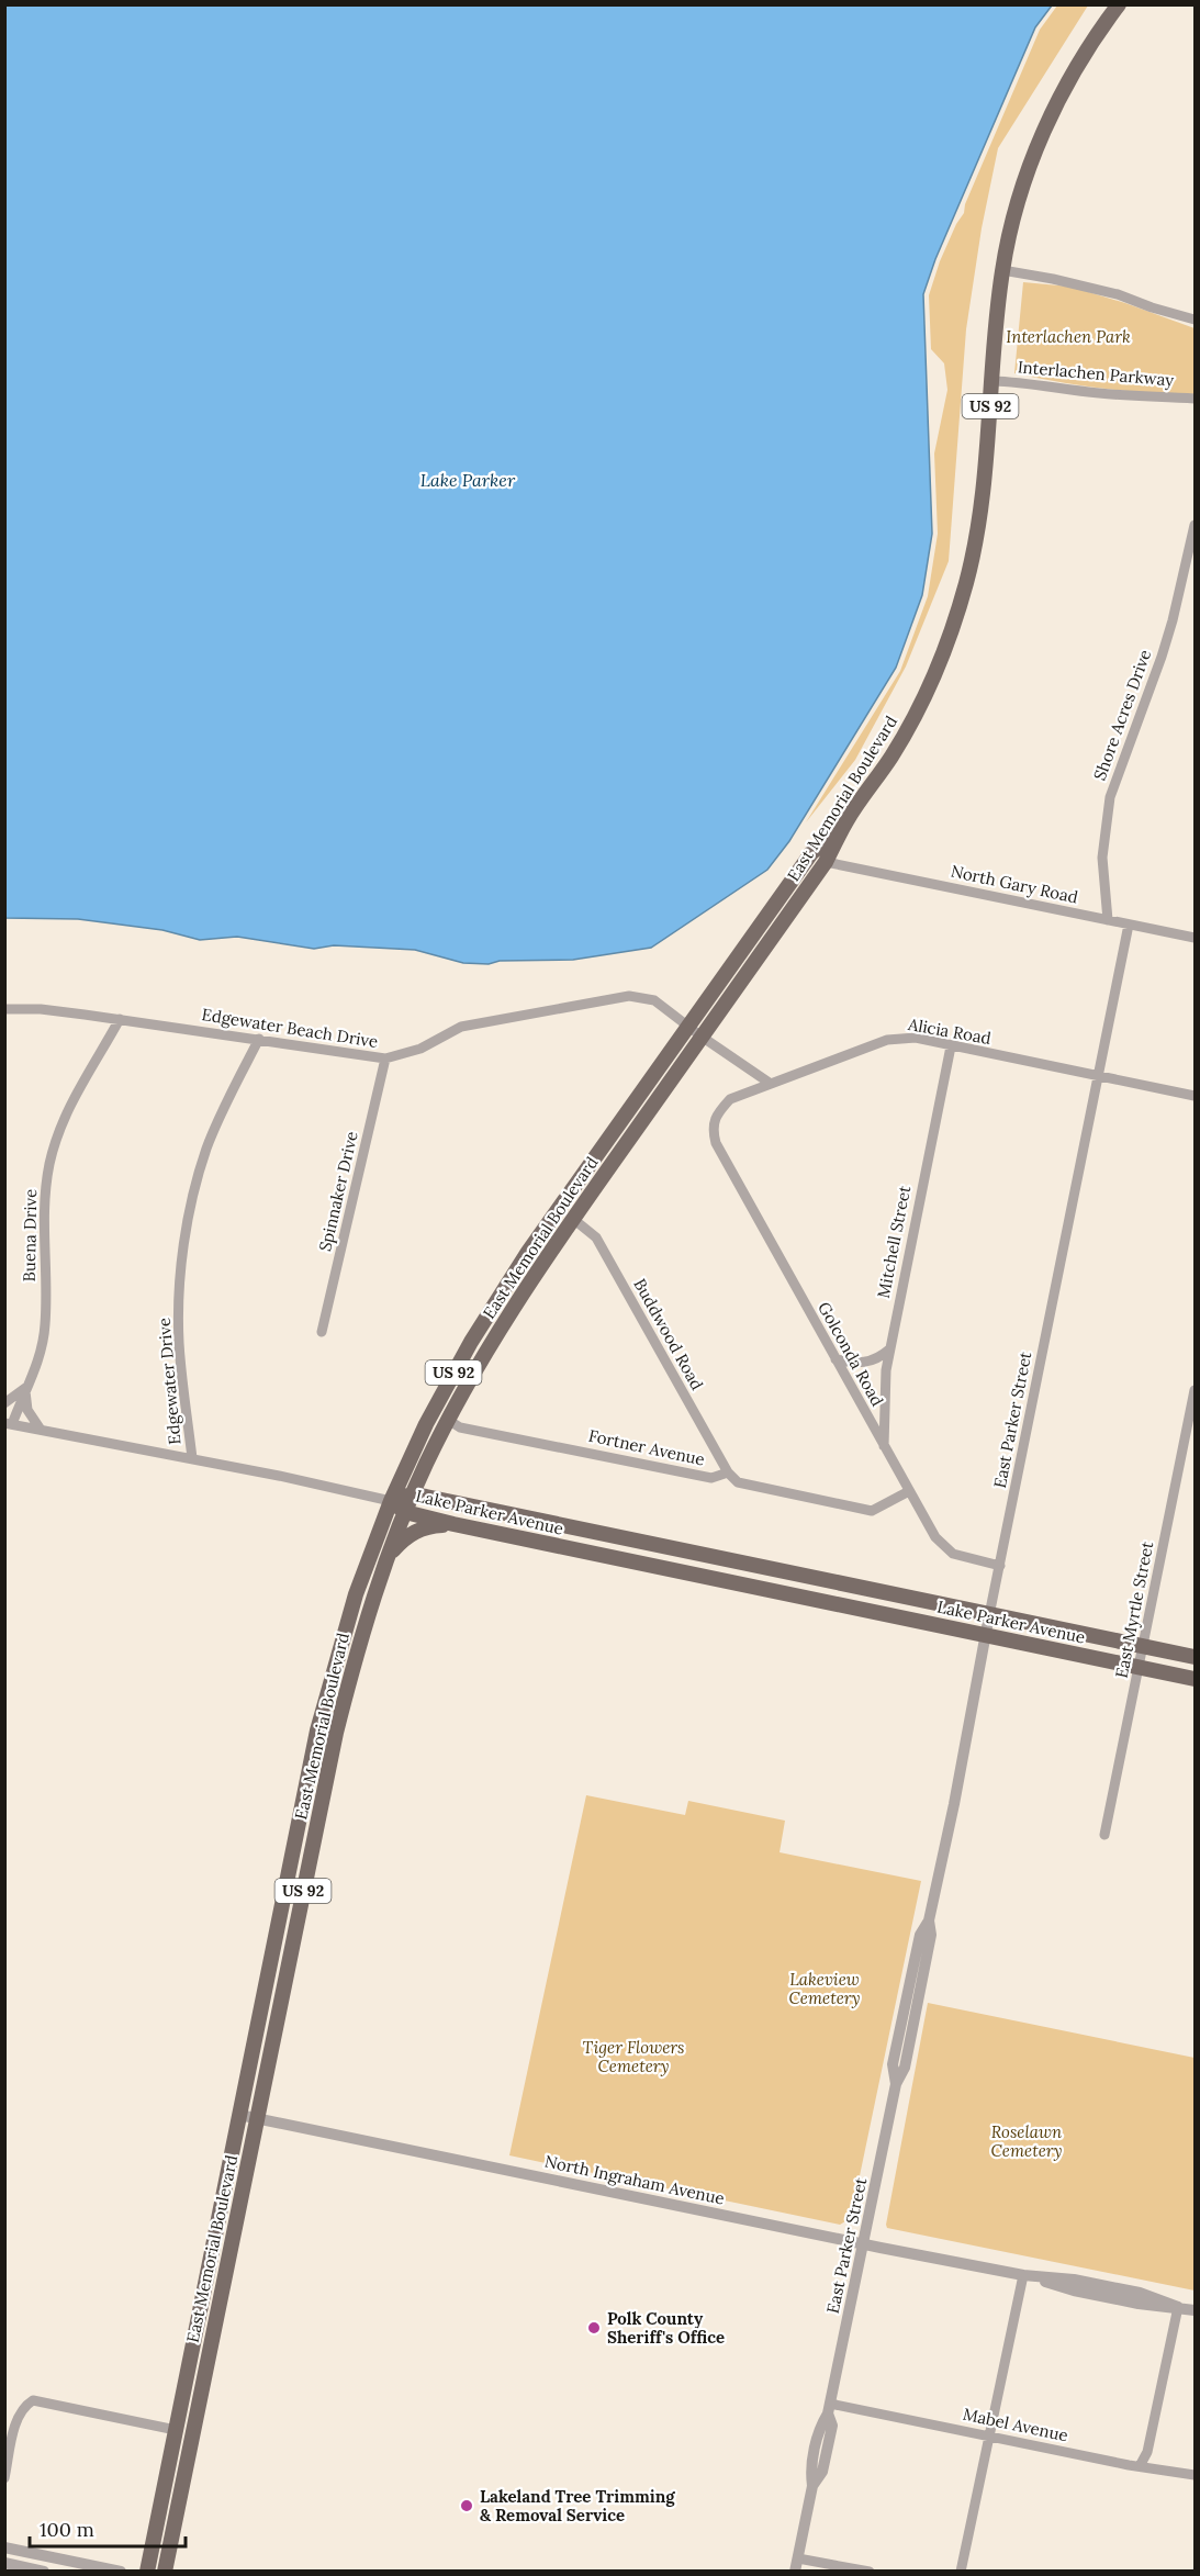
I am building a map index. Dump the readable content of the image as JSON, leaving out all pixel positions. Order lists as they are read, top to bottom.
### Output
{
  "streets": {
    "main road": ["US 92", "East Memorial Boulevard", "Lake Parker Avenue"],
    "street": [
      "Interlachen Parkway",
      "Shore Acres Drive",
      "North Gary Road",
      "Edgewater Beach Drive",
      "Alicia Road",
      "Spinnaker Drive",
      "Buena Drive",
      "Mitchell Street",
      "Buddwood Road",
      "Golconda Road",
      "Edgewater Drive",
      "East Parker Street",
      "Fortner Avenue",
      "East Myrtle Street",
      "North Ingraham Avenue",
      "Mabel Avenue"
    ]
  },
  "crossings": [
    ["Interlachen Parkway", "East Memorial Boulevard"],
    ["Shore Acres Drive", "North Gary Road"],
    ["East Memorial Boulevard", "North Gary Road"],
    ["East Memorial Boulevard", "Edgewater Beach Drive"],
    ["East Memorial Boulevard", "Buddwood Road"],
    ["East Memorial Boulevard", "Fortner Avenue"],
    ["East Memorial Boulevard", "Lake Parker Avenue"],
    ["East Memorial Boulevard", "North Ingraham Avenue"],
    ["North Gary Road", "East Parker Street"],
    ["Edgewater Beach Drive", "Alicia Road"],
    ["Edgewater Beach Drive", "Spinnaker Drive"],
    ["Edgewater Beach Drive", "Buena Drive"],
    ["Edgewater Beach Drive", "Edgewater Drive"],
    ["Alicia Road", "Mitchell Street"],
    ["Alicia Road", "Golconda Road"],
    ["Alicia Road", "East Parker Street"],
    ["Mitchell Street", "Golconda Road"],
    ["Buddwood Road", "Fortner Avenue"],
    ["Golconda Road", "East Parker Street"],
    ["East Parker Street", "Lake Parker Avenue"],
    ["East Parker Street", "North Ingraham Avenue"],
    ["East Parker Street", "Mabel Avenue"],
    ["Lake Parker Avenue", "East Myrtle Street"]
  ],
  "water": ["Lake Parker"],
  "parks": [
    "Interlachen Park",
    "Lakeview Cemetery",
    "Tiger Flowers Cemetery",
    "Roselawn Cemetery"
  ],
  "places": ["Polk County Sheriff's Office", "Lakeland Tree Trimming & Removal Service"],
  "scale_bar": "100 m"
}
